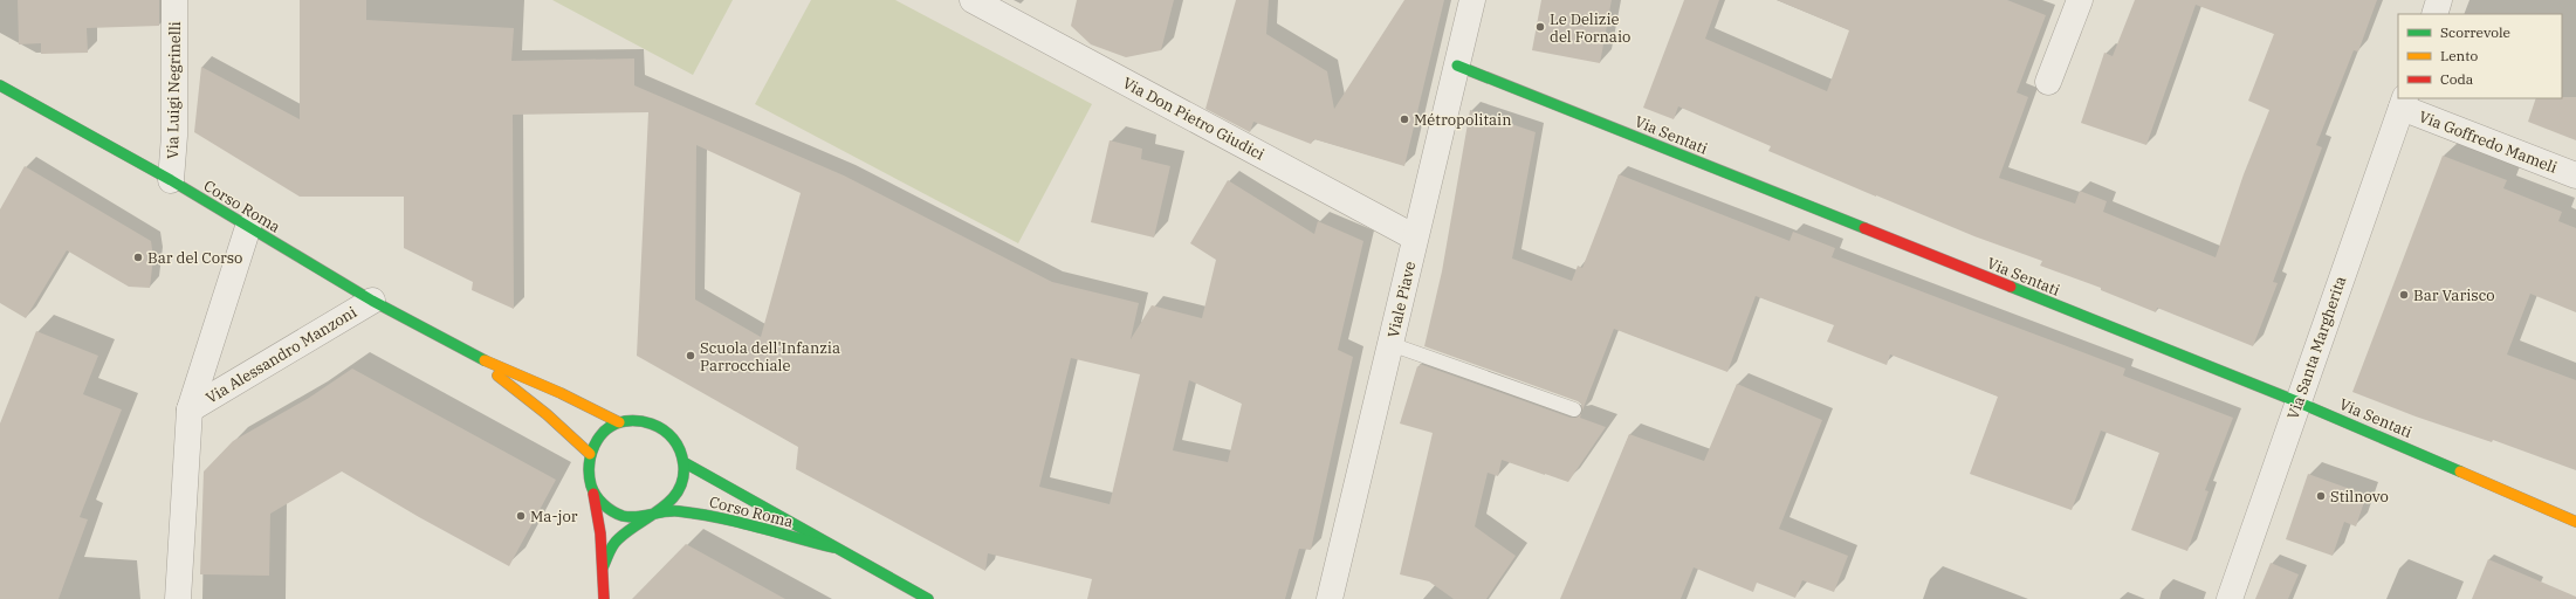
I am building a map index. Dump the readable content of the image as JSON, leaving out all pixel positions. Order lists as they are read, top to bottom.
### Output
{
  "streets": {
    "main road": ["Via Sentati", "Corso Roma"],
    "street": [
      "Via Luigi Negrinelli",
      "Via Don Pietro Giudici",
      "Via Goffredo Mameli",
      "Viale Piave",
      "Via Santa Margherita",
      "Via Alessandro Manzoni"
    ]
  },
  "crossings": [
    ["Via Luigi Negrinelli", "Corso Roma"],
    ["Via Don Pietro Giudici", "Viale Piave"],
    ["Via Sentati", "Viale Piave"],
    ["Via Sentati", "Via Santa Margherita"],
    ["Via Goffredo Mameli", "Via Santa Margherita"],
    ["Corso Roma", "Via Alessandro Manzoni"]
  ],
  "places": [
    "Le Delizie del Fornaio",
    "Métropolitain",
    "Bar del Corso",
    "Bar Varisco",
    "Scuola dell'Infanzia Parrocchiale",
    "Stilnovo",
    "Ma-jor"
  ],
  "legend": ["Scorrevole", "Lento", "Coda"]
}
